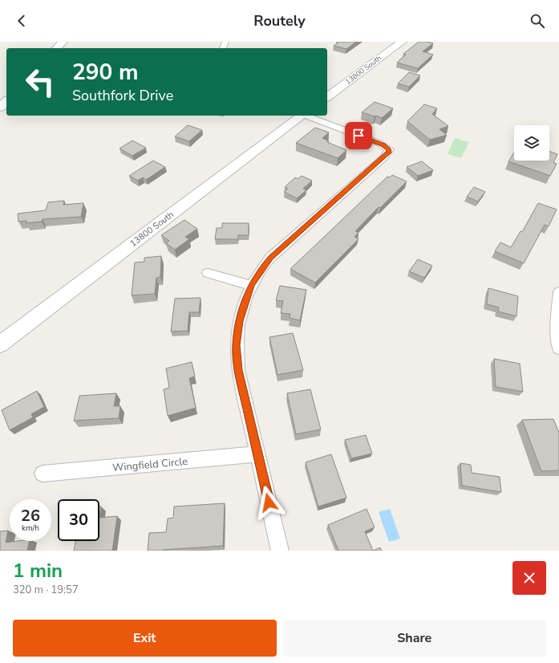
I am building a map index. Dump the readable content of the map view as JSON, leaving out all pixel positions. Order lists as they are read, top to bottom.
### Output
{
  "streets": {
    "main road": ["13800 South"],
    "street": ["Wingfield Circle"]
  },
  "page": {
    "header": "Routely",
    "turn": ["290 m", "Southfork Drive"],
    "speed": "26 km/h",
    "limit": "30",
    "heading": ["1 min", "320 m · 19:57"],
    "buttons": ["Exit", "Share"]
  }
}
